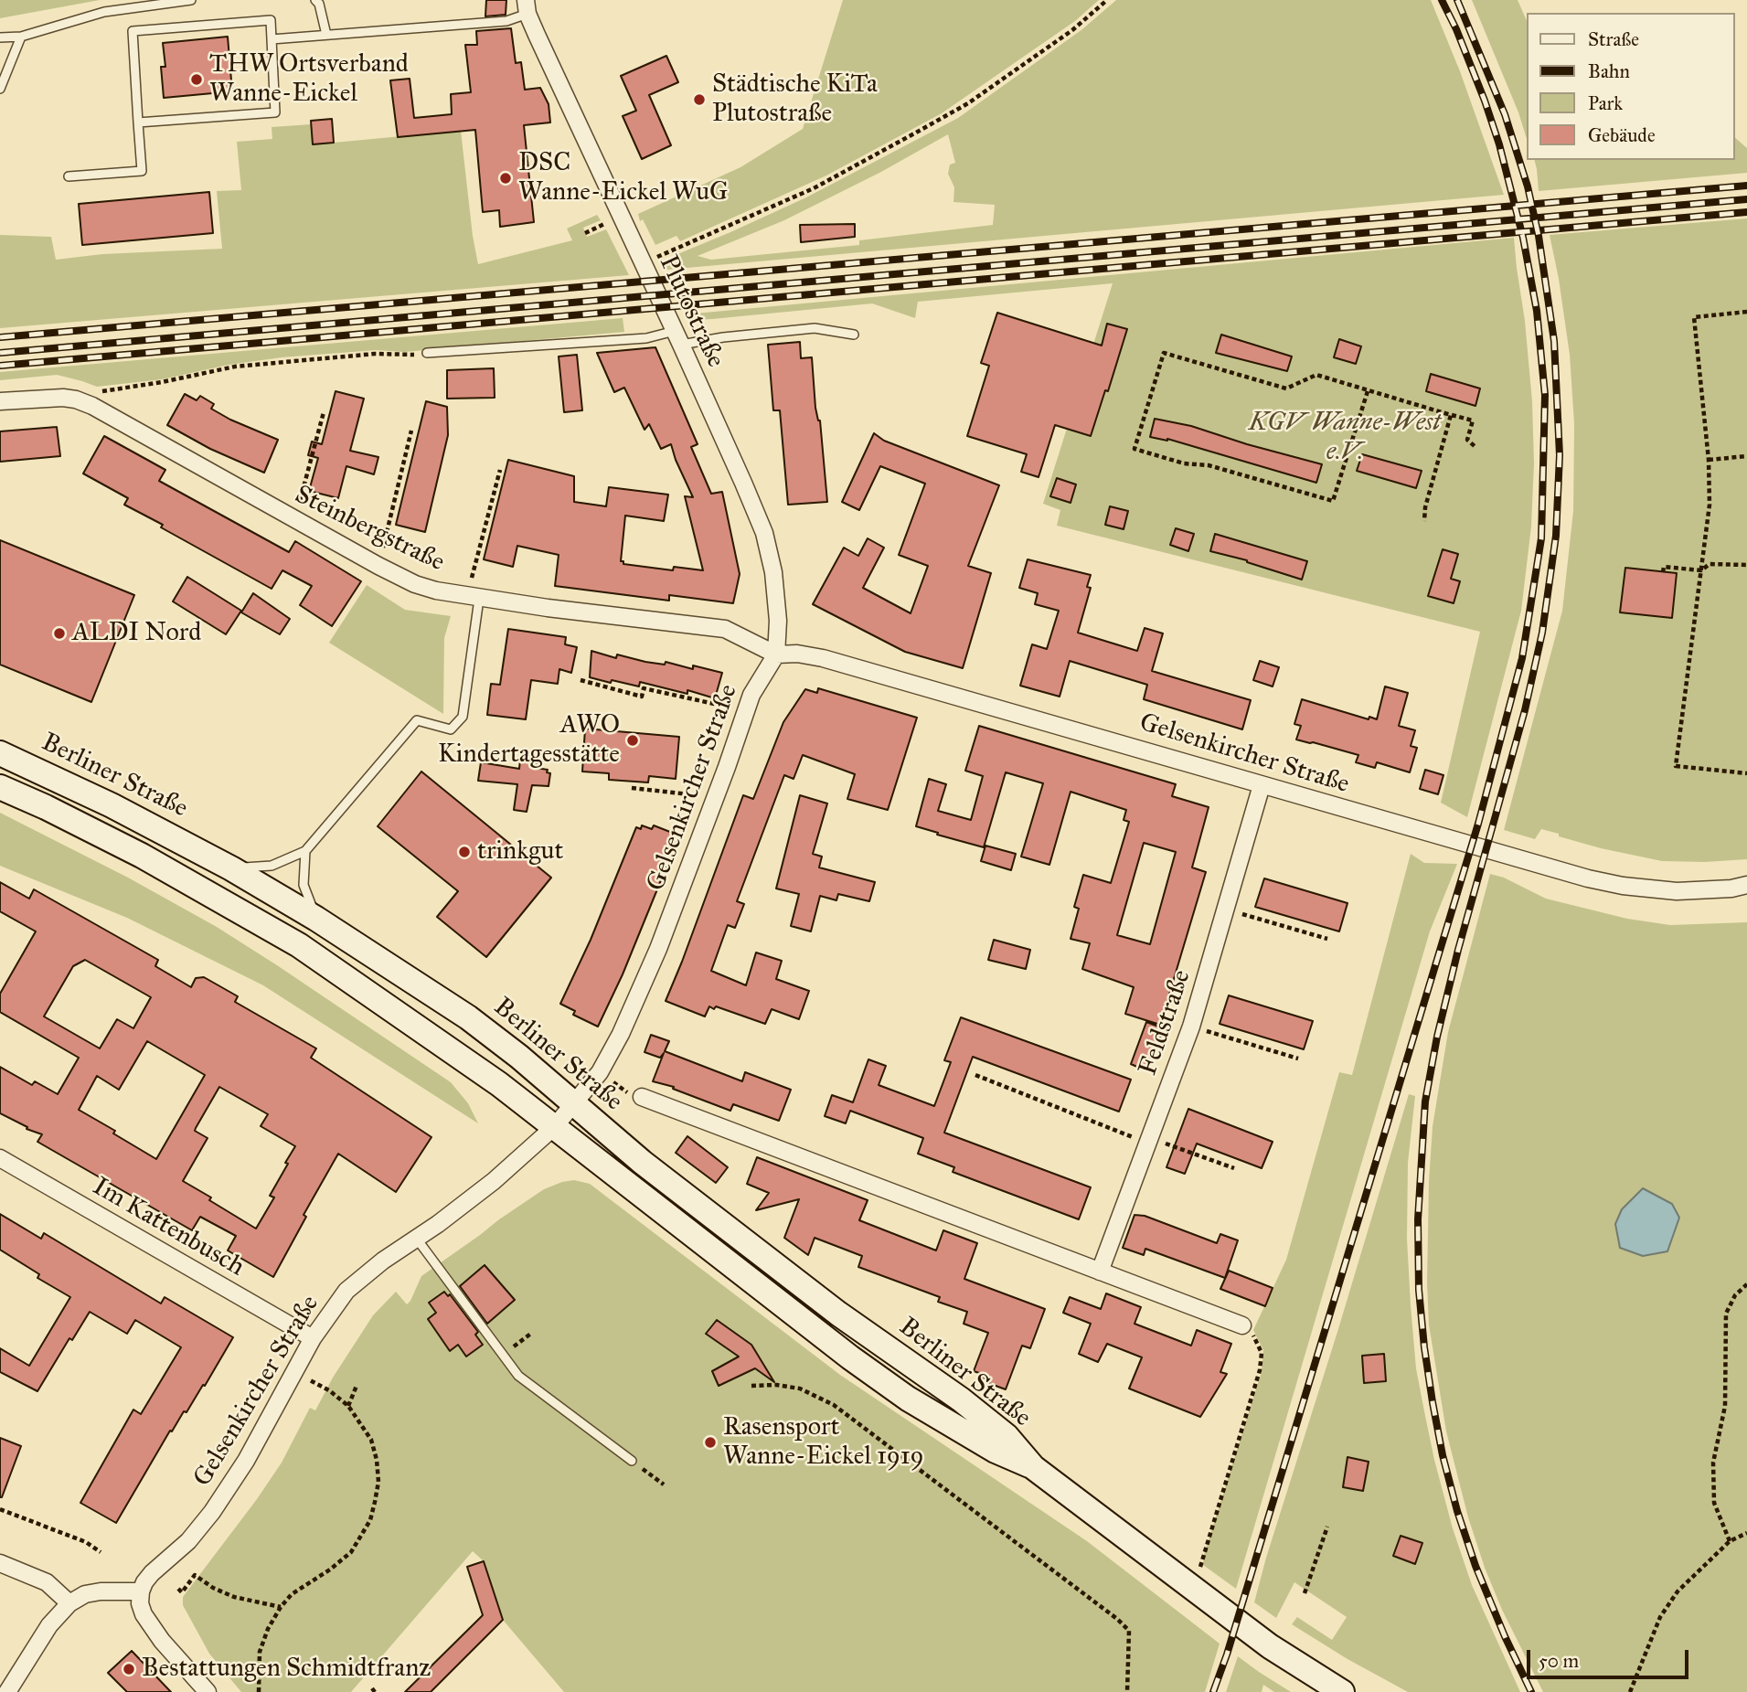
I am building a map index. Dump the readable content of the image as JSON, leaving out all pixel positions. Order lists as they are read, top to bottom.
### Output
{
  "streets": {
    "main road": ["Berliner Straße"],
    "street": [
      "Plutostraße",
      "Steinbergstraße",
      "Gelsenkircher Straße",
      "Feldstraße",
      "Im Kattenbusch"
    ]
  },
  "crossings": [
    ["Plutostraße", "Steinbergstraße"],
    ["Plutostraße", "Gelsenkircher Straße"],
    ["Steinbergstraße", "Gelsenkircher Straße"],
    ["Gelsenkircher Straße", "Berliner Straße"],
    ["Gelsenkircher Straße", "Feldstraße"],
    ["Gelsenkircher Straße", "Im Kattenbusch"]
  ],
  "parks": ["KGV Wanne-West e.V."],
  "places": [
    "THW Ortsverband Wanne-Eickel",
    "Städtische KiTa Plutostraße",
    "DSC Wanne-Eickel WuG",
    "ALDI Nord",
    "AWO Kindertagesstätte",
    "trinkgut",
    "Rasensport Wanne-Eickel 1919",
    "Bestattungen Schmidtfranz"
  ],
  "legend": [
    "Straße",
    "Bahn",
    "Park",
    "Gebäude"
  ],
  "scale_bar": "50 m"
}
